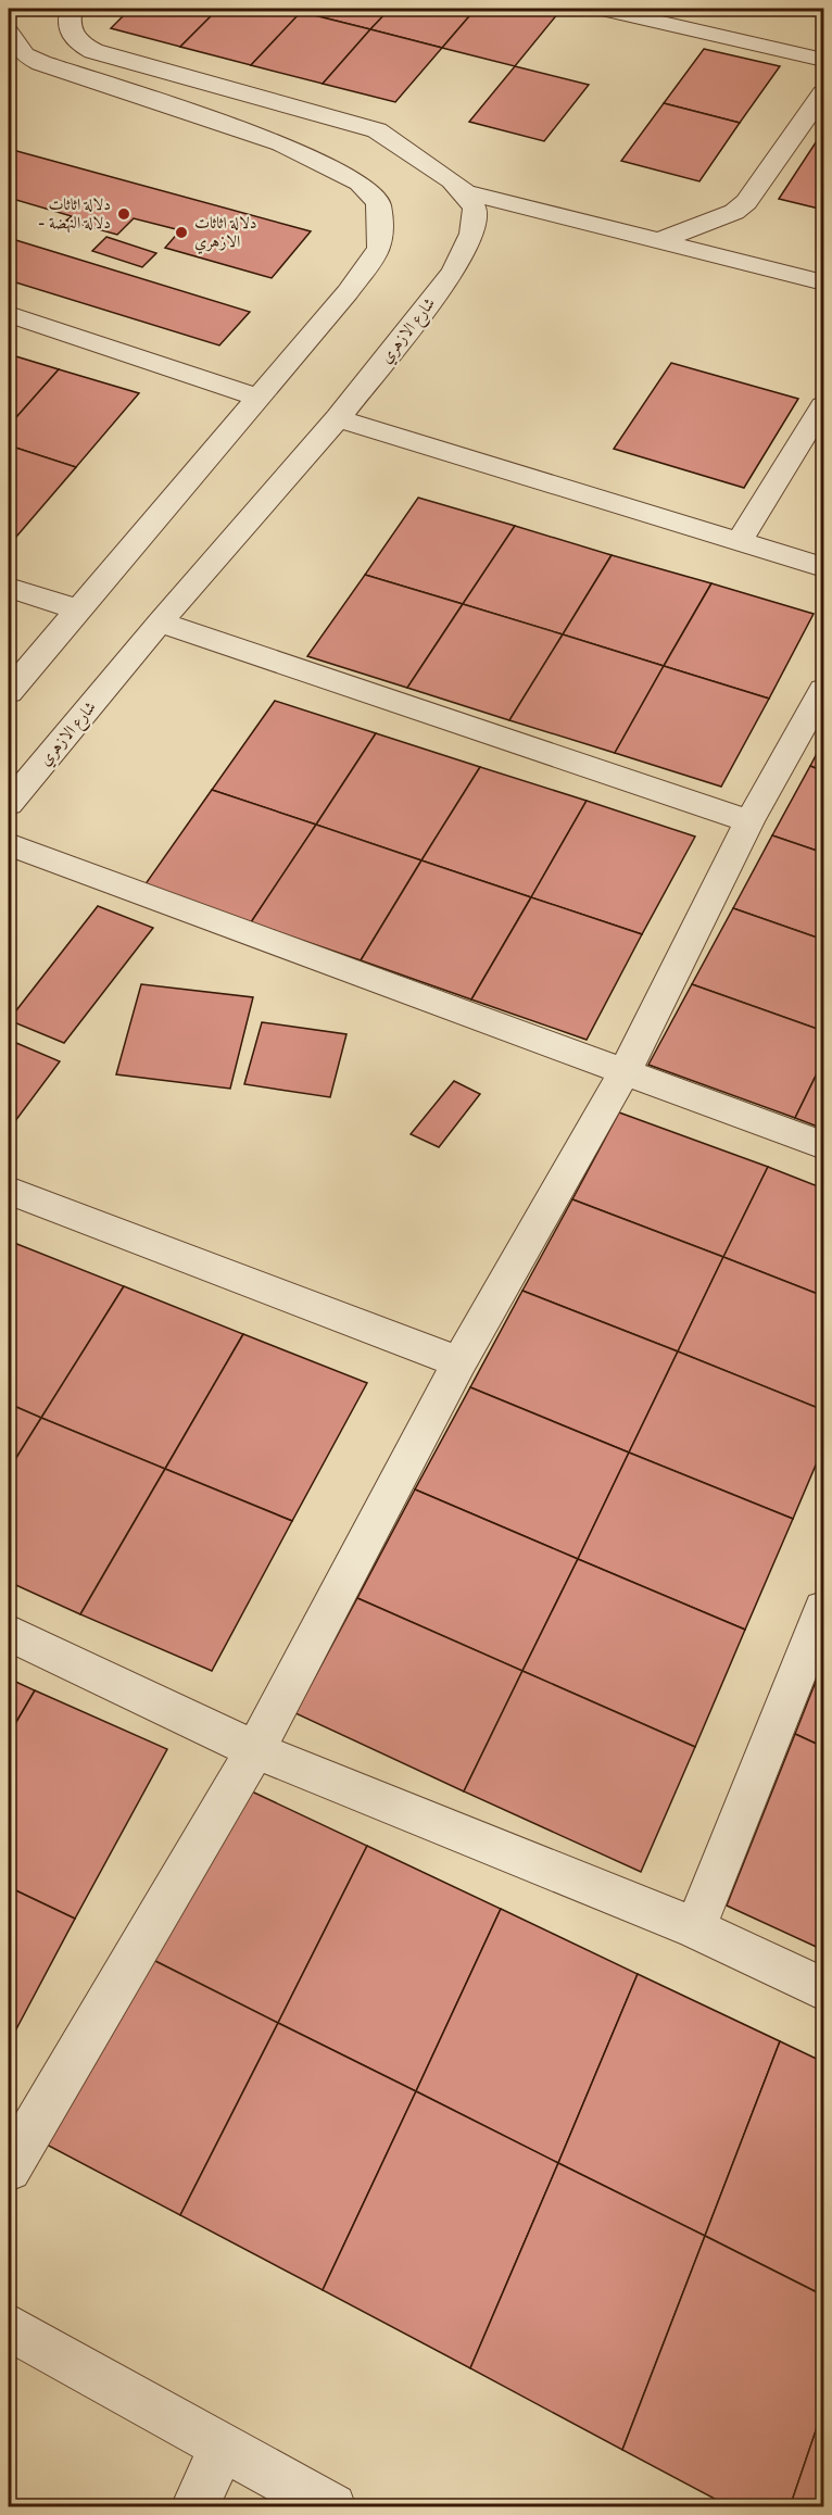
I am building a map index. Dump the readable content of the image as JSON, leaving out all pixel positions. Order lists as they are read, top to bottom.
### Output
{
  "streets": {
    "street": ["شارع الازهري"]
  },
  "places": ["دلالة اثاثات - دلالة النهضة", "دلالة اثاثات الازهري"]
}
